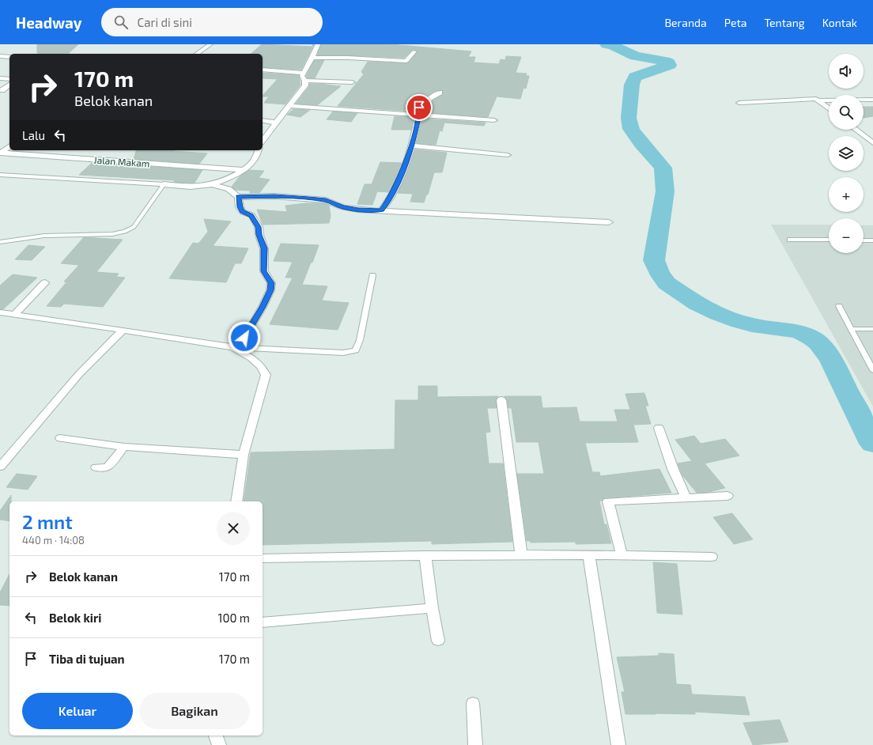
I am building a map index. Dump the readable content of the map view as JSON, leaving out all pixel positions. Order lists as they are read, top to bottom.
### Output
{
  "streets": {
    "street": ["Jalan Makam"]
  },
  "page": {
    "header": "Headway",
    "search": "Cari di sini",
    "nav": [
      "Beranda",
      "Peta",
      "Tentang",
      "Kontak"
    ],
    "map_buttons": ["+", "−"],
    "turn": ["170 m", "Belok kanan"],
    "then": "Lalu",
    "heading": ["2 mnt", "440 m · 14:08"],
    "list": [
      {
        "name": "Belok kanan",
        "value": "170 m"
      },
      {
        "name": "Belok kiri",
        "value": "100 m"
      },
      {
        "name": "Tiba di tujuan",
        "value": "170 m"
      }
    ],
    "buttons": ["Keluar", "Bagikan"]
  }
}
